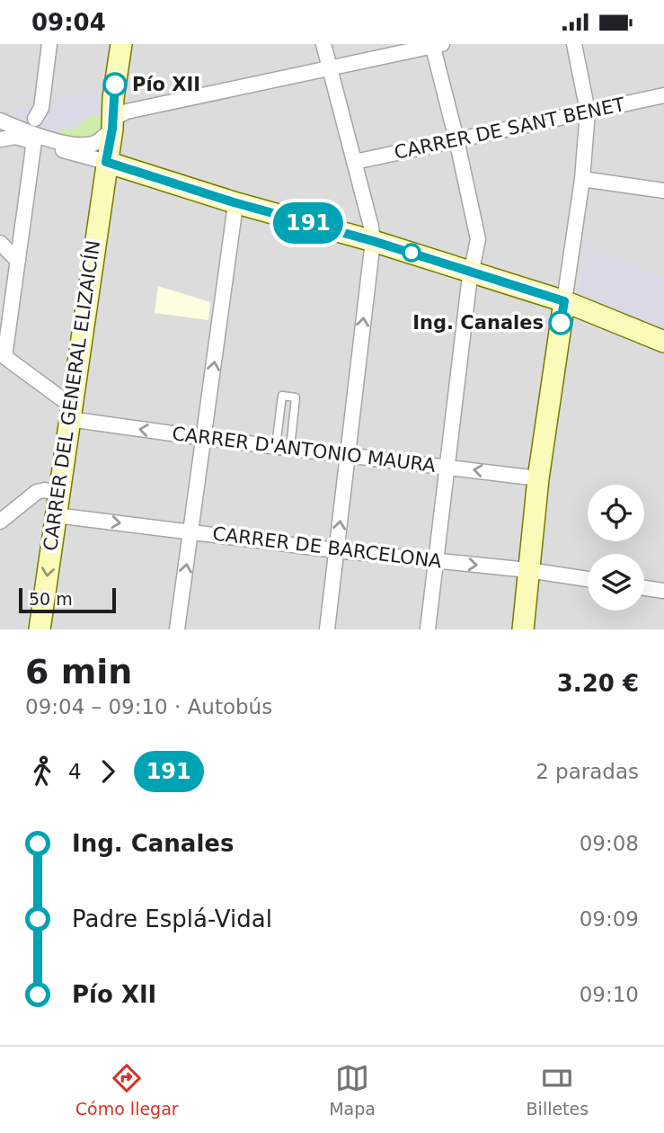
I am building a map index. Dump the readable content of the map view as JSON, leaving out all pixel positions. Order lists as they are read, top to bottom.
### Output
{
  "streets": {
    "street": [
      "CARRER DE SANT BENET",
      "CARRER DEL GENERAL ELIZAICÍN",
      "CARRER D'ANTONIO MAURA",
      "CARRER DE BARCELONA"
    ]
  },
  "crossings": [
    ["CARRER DEL GENERAL ELIZAICÍN", "CARRER D'ANTONIO MAURA"],
    ["CARRER DEL GENERAL ELIZAICÍN", "CARRER DE BARCELONA"]
  ],
  "one_way": ["CARRER D'ANTONIO MAURA", "CARRER DE BARCELONA"],
  "places": ["Pío XII", "Ing. Canales"],
  "lines": ["bus line 191"],
  "scale_bar": "50 m",
  "page": {
    "status": "09:04",
    "on_map": "191",
    "scale": "50 m",
    "heading": ["6 min", "09:04 – 09:10 · Autobús", "3.20 €"],
    "legs": ["4", "191", "2 paradas"],
    "list": [
      {
        "name": "Ing. Canales",
        "value": "09:08"
      },
      {
        "name": "Padre Esplá-Vidal",
        "value": "09:09"
      },
      {
        "name": "Pío XII",
        "value": "09:10"
      }
    ],
    "tabs": ["Cómo llegar", "Mapa", "Billetes"]
  }
}
